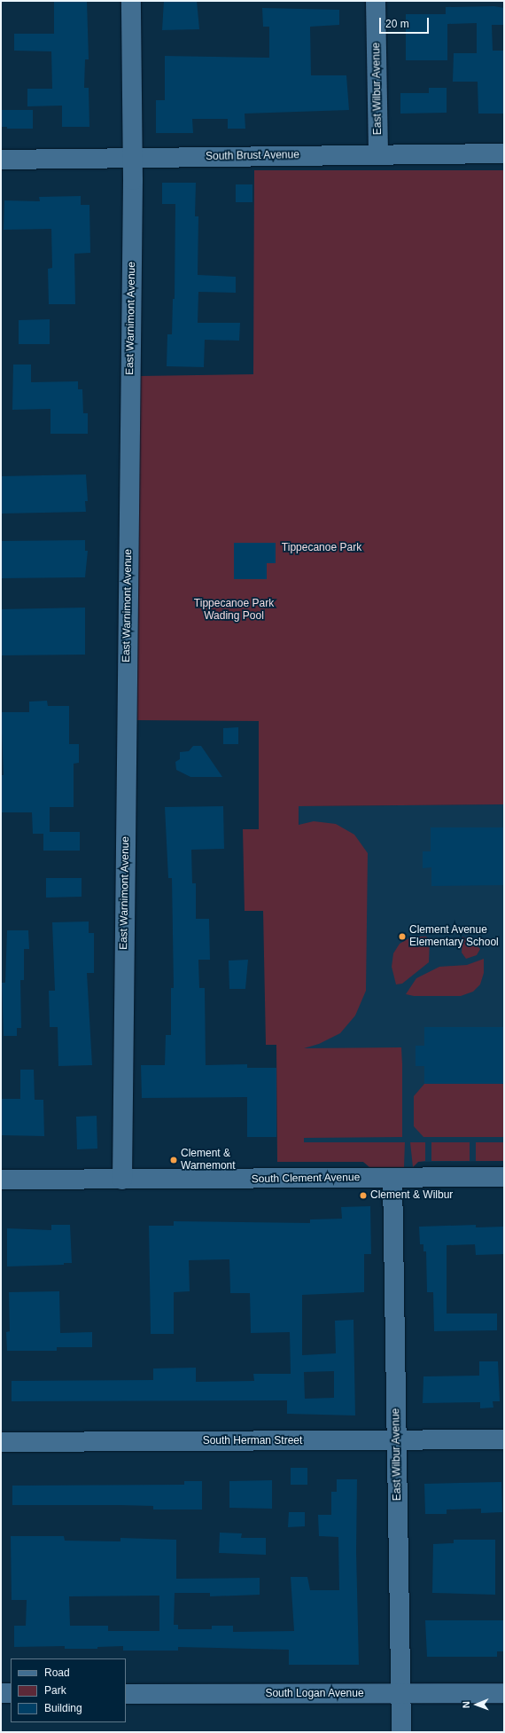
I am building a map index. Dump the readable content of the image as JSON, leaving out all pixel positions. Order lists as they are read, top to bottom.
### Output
{
  "streets": {
    "street": [
      "East Wilbur Avenue",
      "South Brust Avenue",
      "East Warnimont Avenue",
      "South Clement Avenue",
      "South Herman Street",
      "South Logan Avenue"
    ]
  },
  "crossings": [
    ["East Wilbur Avenue", "South Brust Avenue"],
    ["East Wilbur Avenue", "South Clement Avenue"],
    ["East Wilbur Avenue", "South Herman Street"],
    ["East Wilbur Avenue", "South Logan Avenue"],
    ["South Brust Avenue", "East Warnimont Avenue"],
    ["East Warnimont Avenue", "South Clement Avenue"]
  ],
  "parks": ["Tippecanoe Park", "Tippecanoe Park Wading Pool"],
  "places": ["Clement Avenue Elementary School", "Clement & Warnemont", "Clement & Wilbur"],
  "legend": ["Road", "Park", "Building"],
  "scale_bar": "20 m",
  "north": "left"
}
